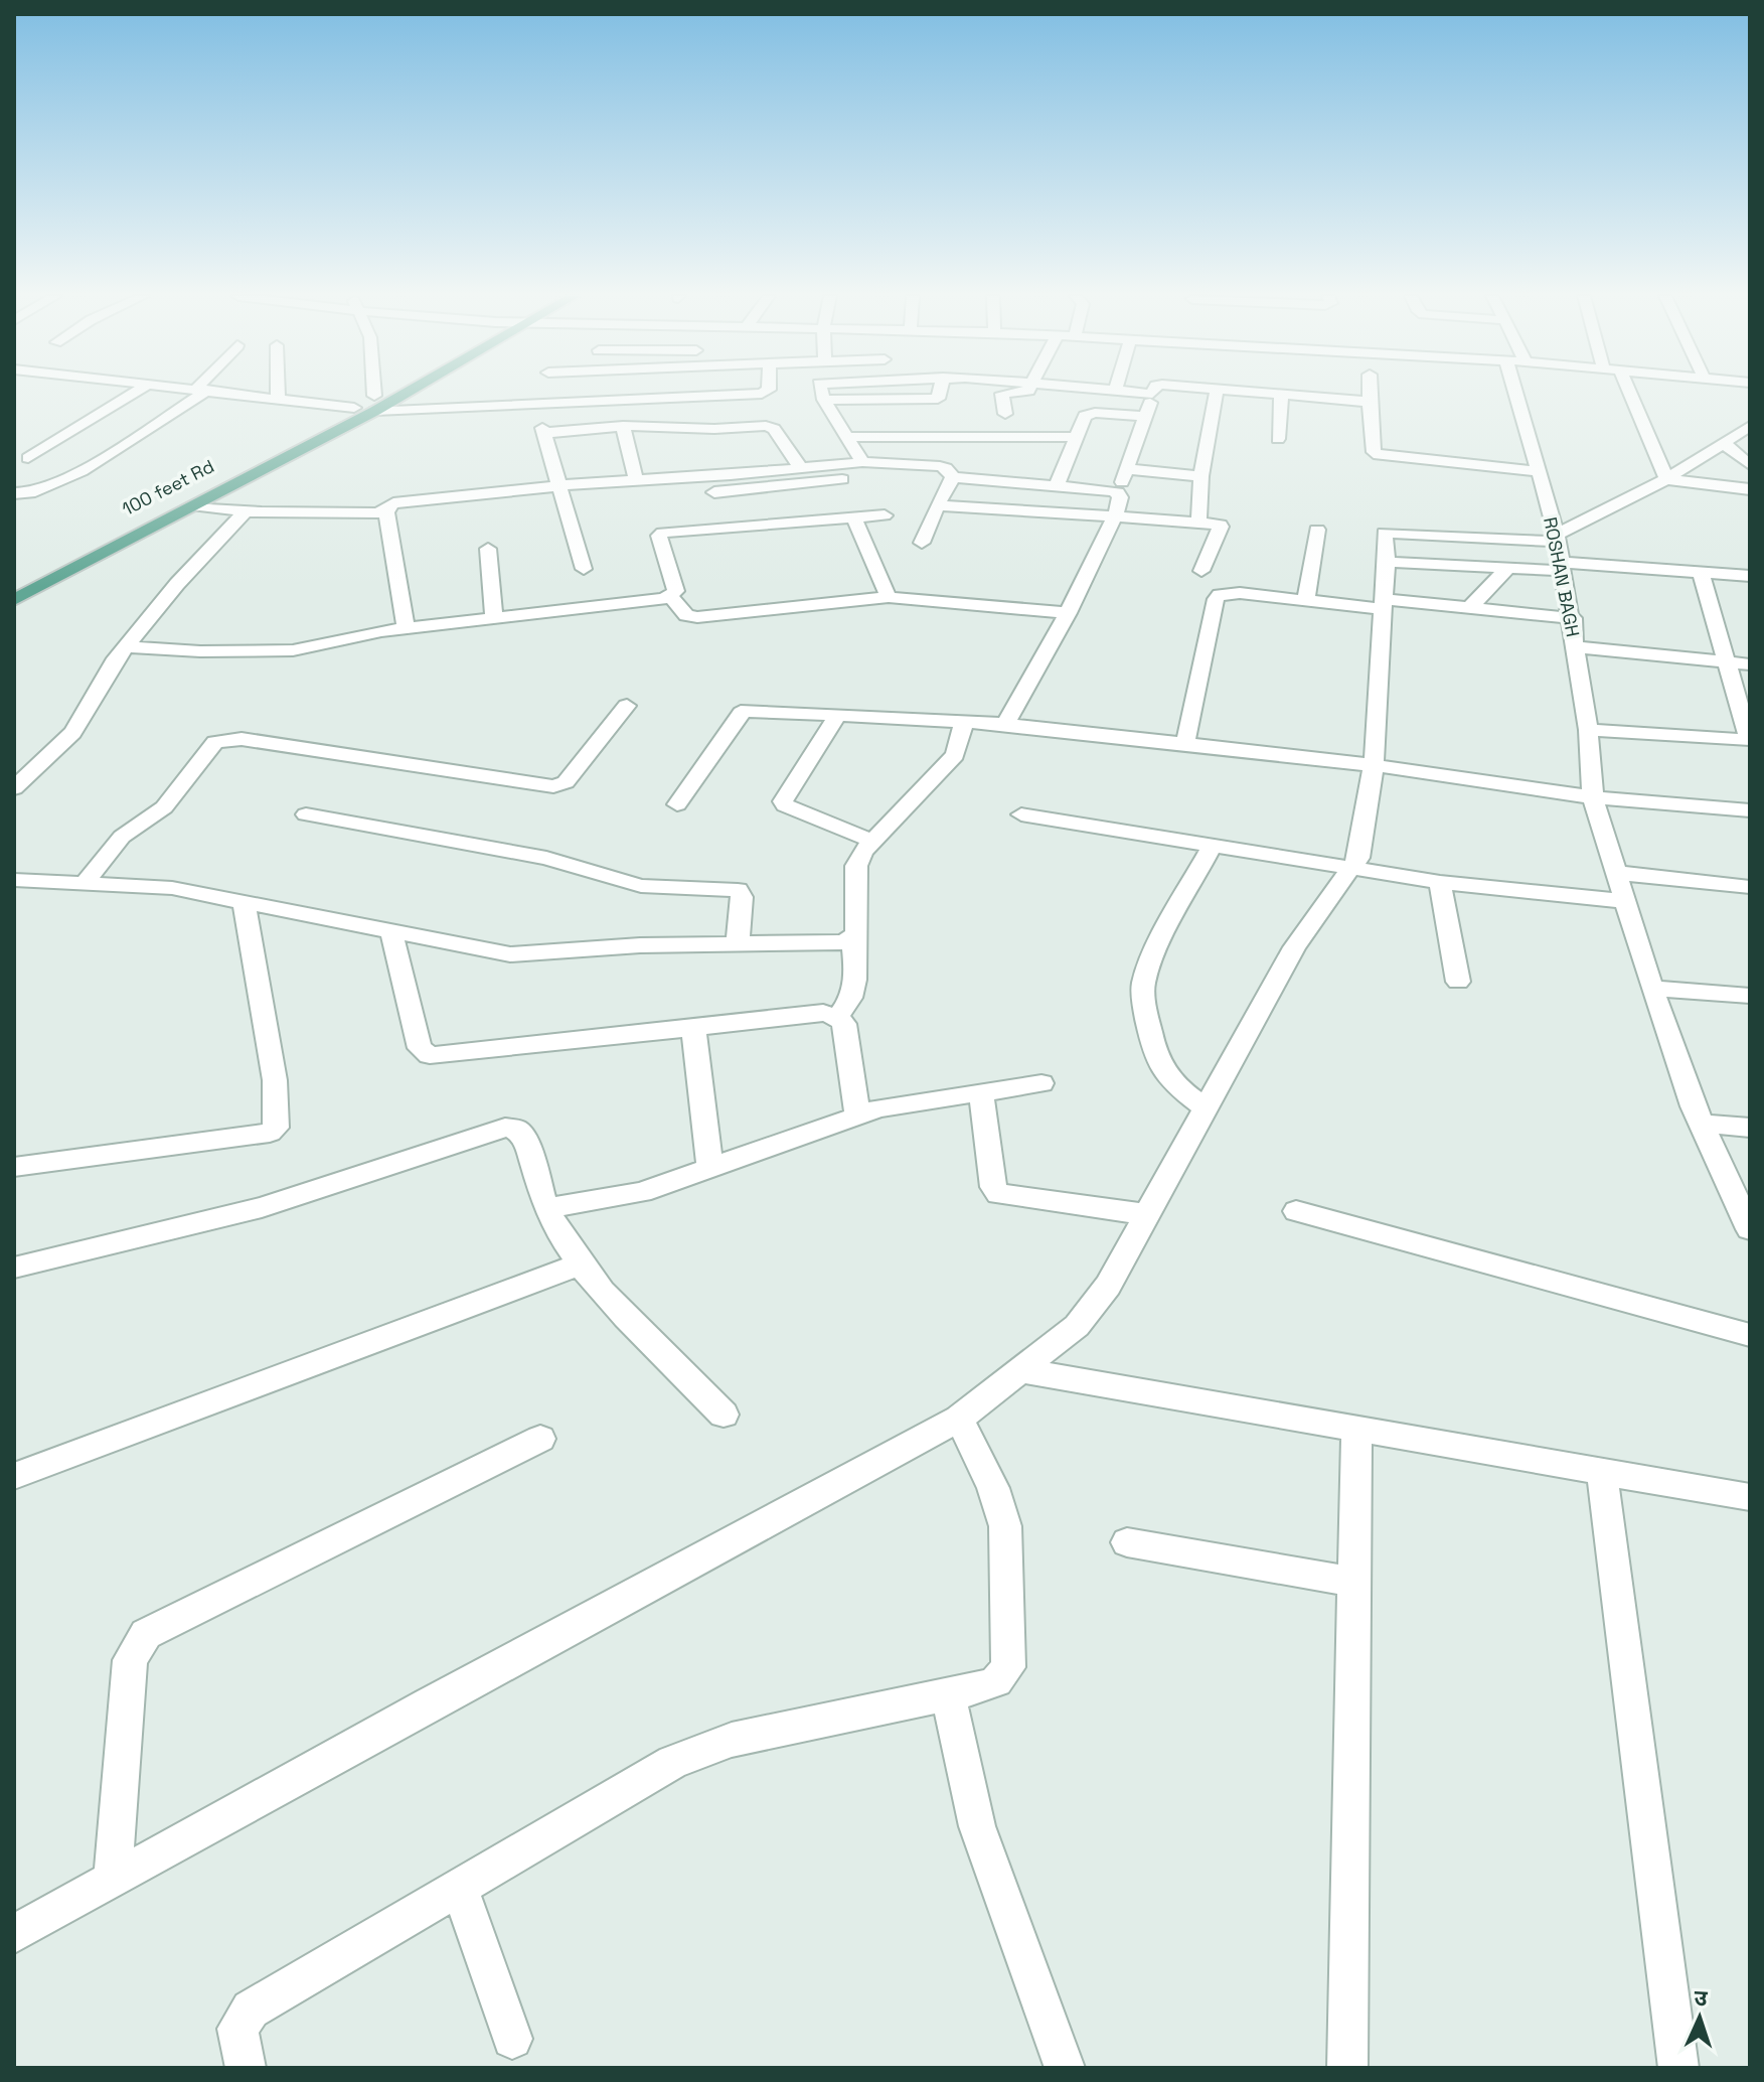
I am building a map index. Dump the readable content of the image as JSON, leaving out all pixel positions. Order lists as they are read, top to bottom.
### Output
{
  "streets": {
    "main road": ["100 feet Rd"],
    "street": ["ROSHAN BAGH"]
  },
  "north": "top"
}
